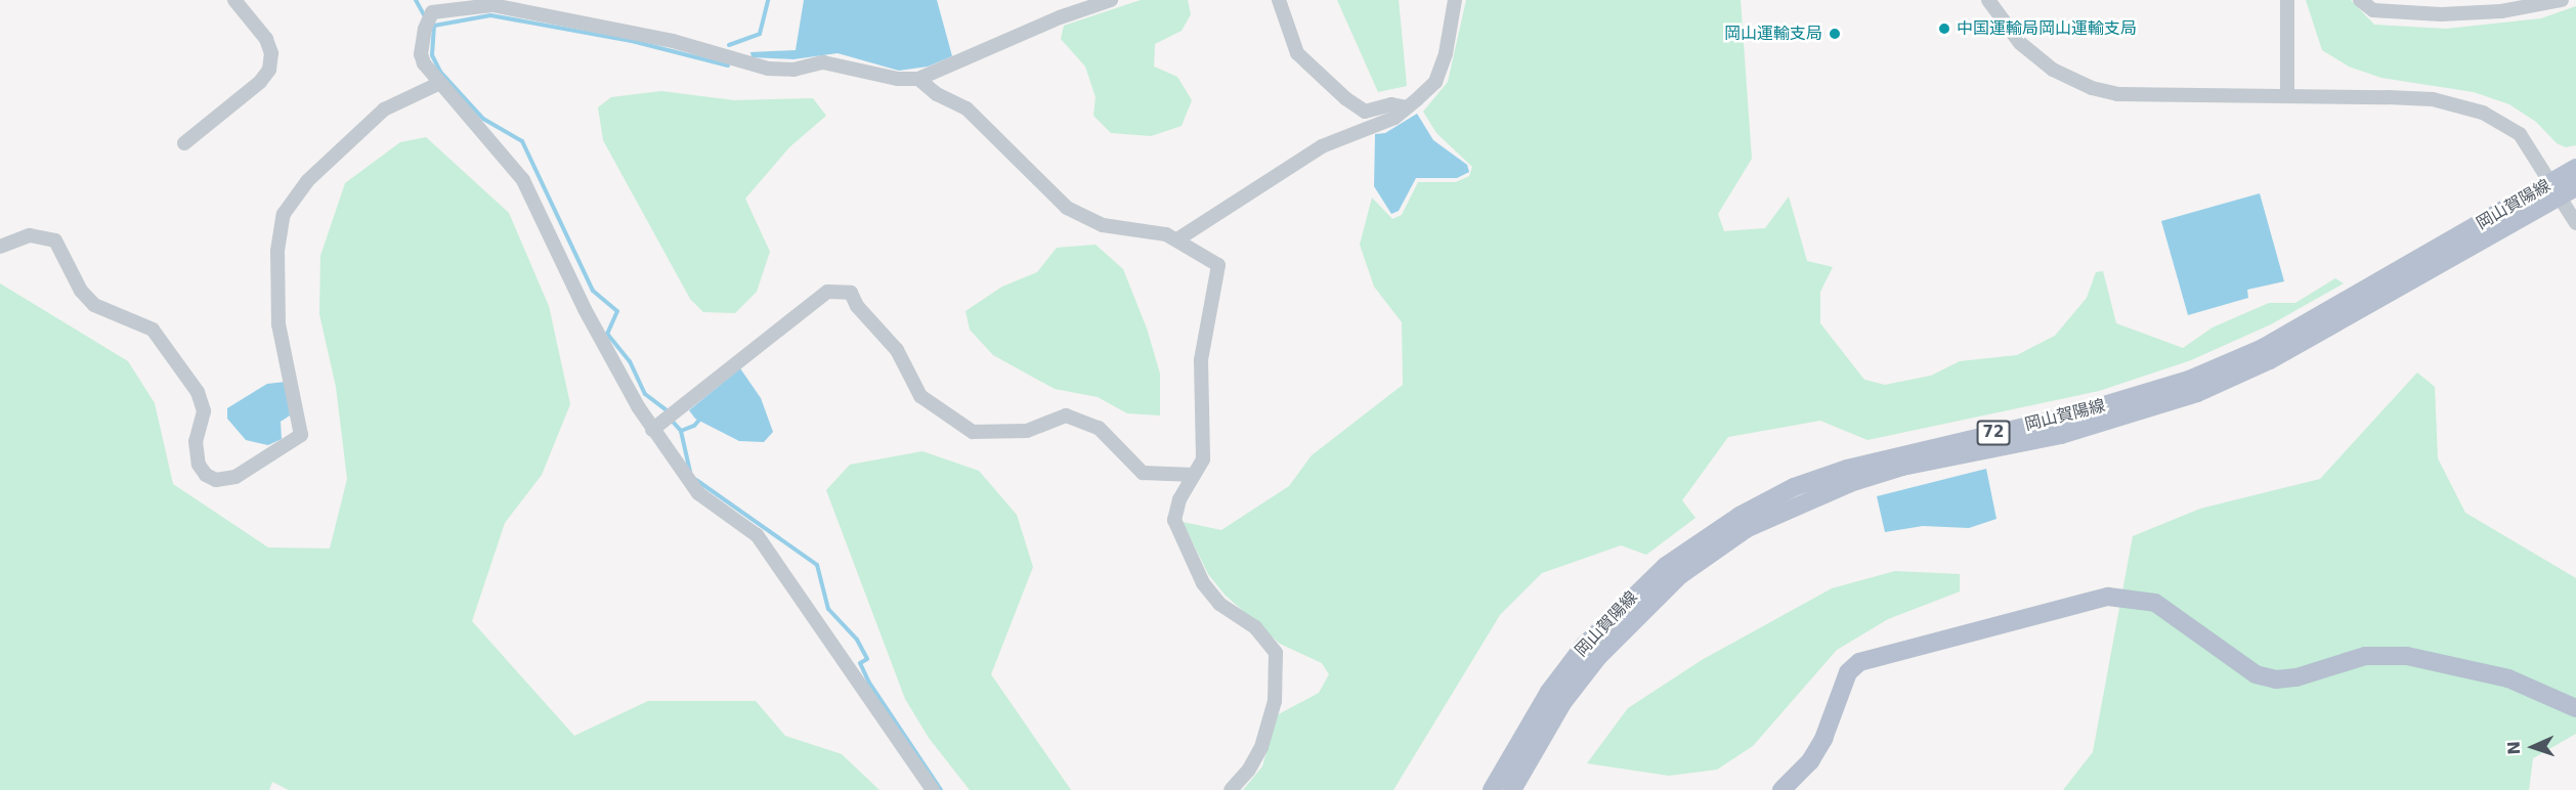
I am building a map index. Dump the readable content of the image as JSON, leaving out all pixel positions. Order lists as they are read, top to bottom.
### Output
{
  "streets": {
    "main road": ["岡山賀陽線", "72"]
  },
  "places": ["中国運輸局岡山運輸支局", "岡山運輸支局"],
  "north": "left"
}
